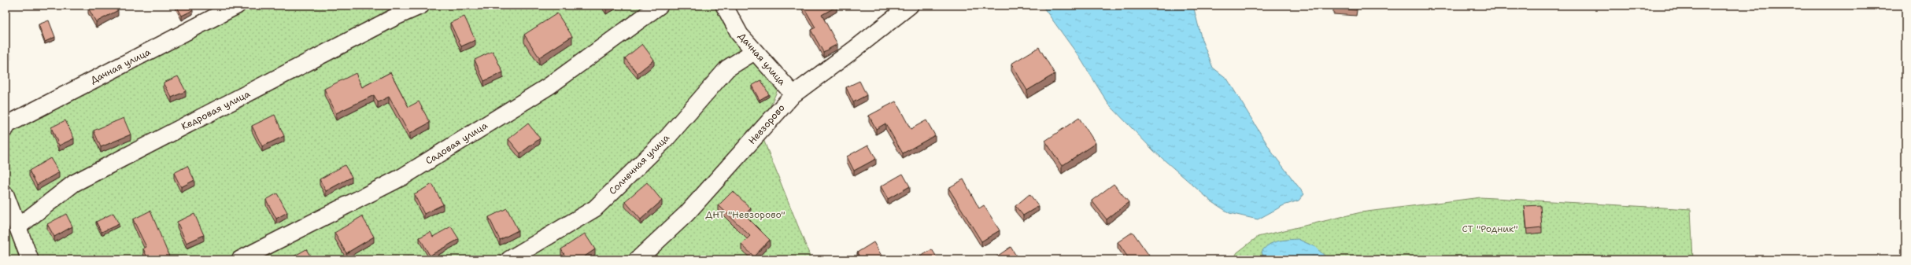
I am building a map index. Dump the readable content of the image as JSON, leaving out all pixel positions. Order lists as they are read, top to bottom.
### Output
{
  "streets": {
    "street": [
      "Дачная улица",
      "Кедровая улица",
      "Невзорово",
      "Садовая улица",
      "Солнечная улица"
    ]
  },
  "crossings": [
    ["Дачная улица", "Невзорово"],
    ["Дачная улица", "Солнечная улица"]
  ],
  "parks": ["ДНТ \"Невзорово\"", "СТ \"Родник\""]
}
